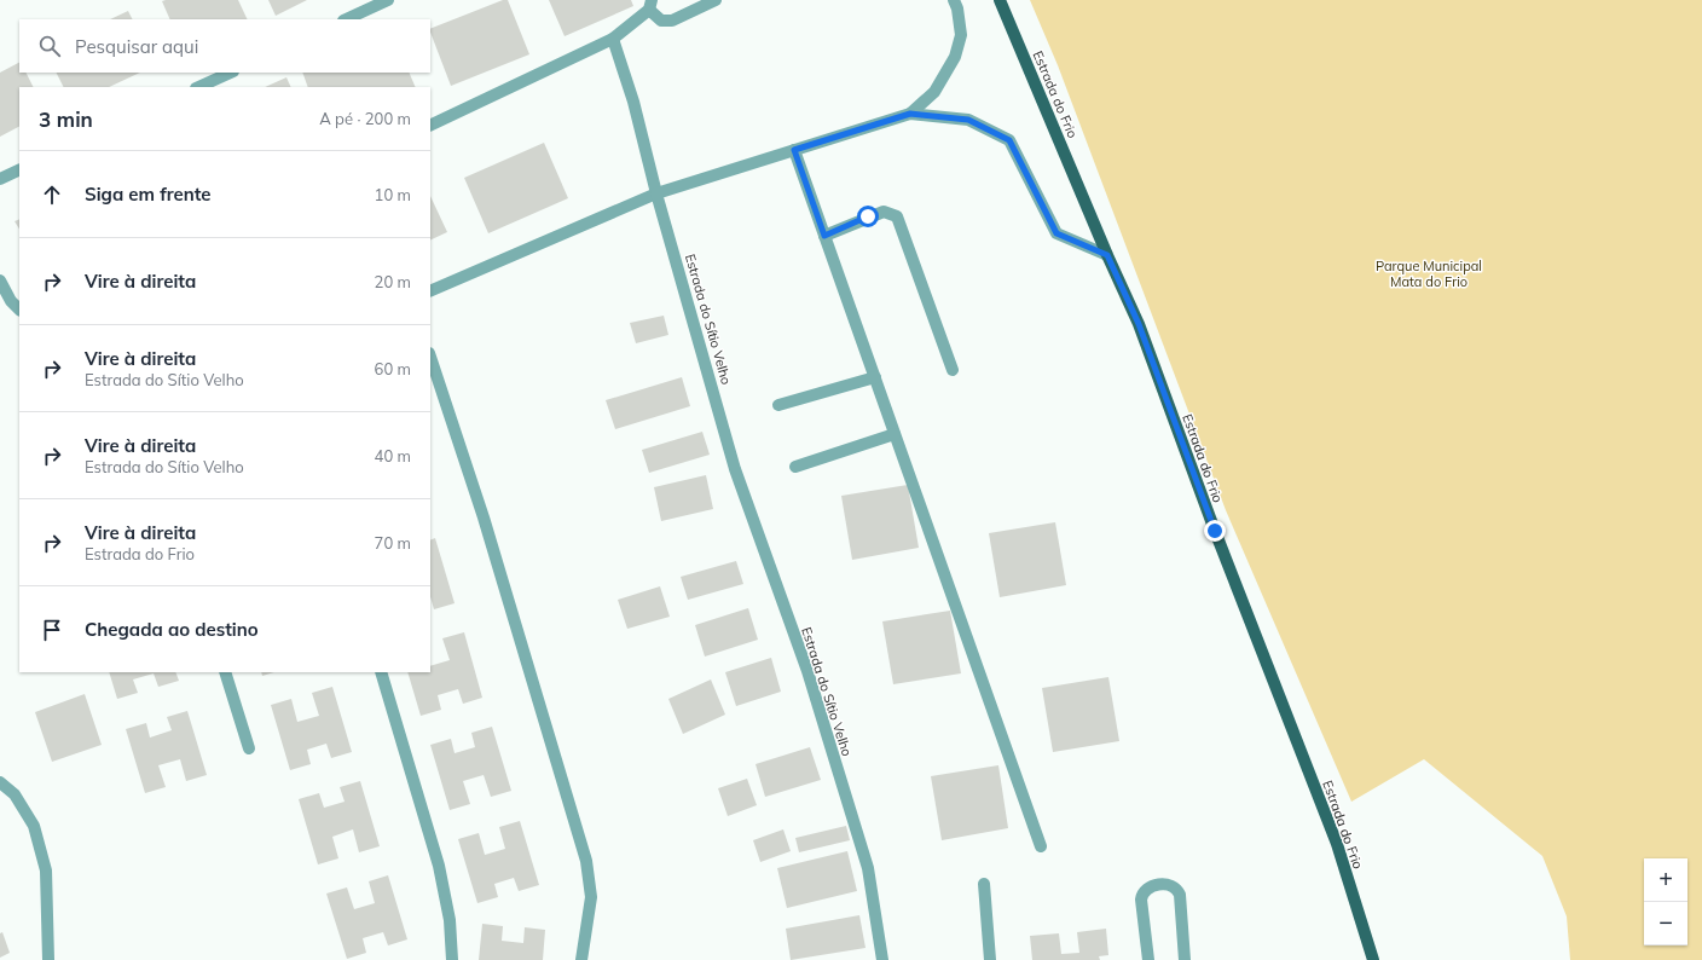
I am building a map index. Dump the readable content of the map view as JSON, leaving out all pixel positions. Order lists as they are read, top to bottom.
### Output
{
  "streets": {
    "main road": ["Estrada do Frio"],
    "street": ["Estrada do Sítio Velho"]
  },
  "parks": ["Parque Municipal Mata do Frio"],
  "page": {
    "search": "Pesquisar aqui",
    "heading": ["3 min", "A pé · 200 m"],
    "list": [
      ["Siga em frente", "10 m"],
      ["Vire à direita", "20 m"],
      ["Vire à direita", "Estrada do Sítio Velho", "60 m"],
      ["Vire à direita", "Estrada do Sítio Velho", "40 m"],
      ["Vire à direita", "Estrada do Frio", "70 m"],
      "Chegada ao destino"
    ],
    "map_buttons": ["+", "−"]
  }
}
